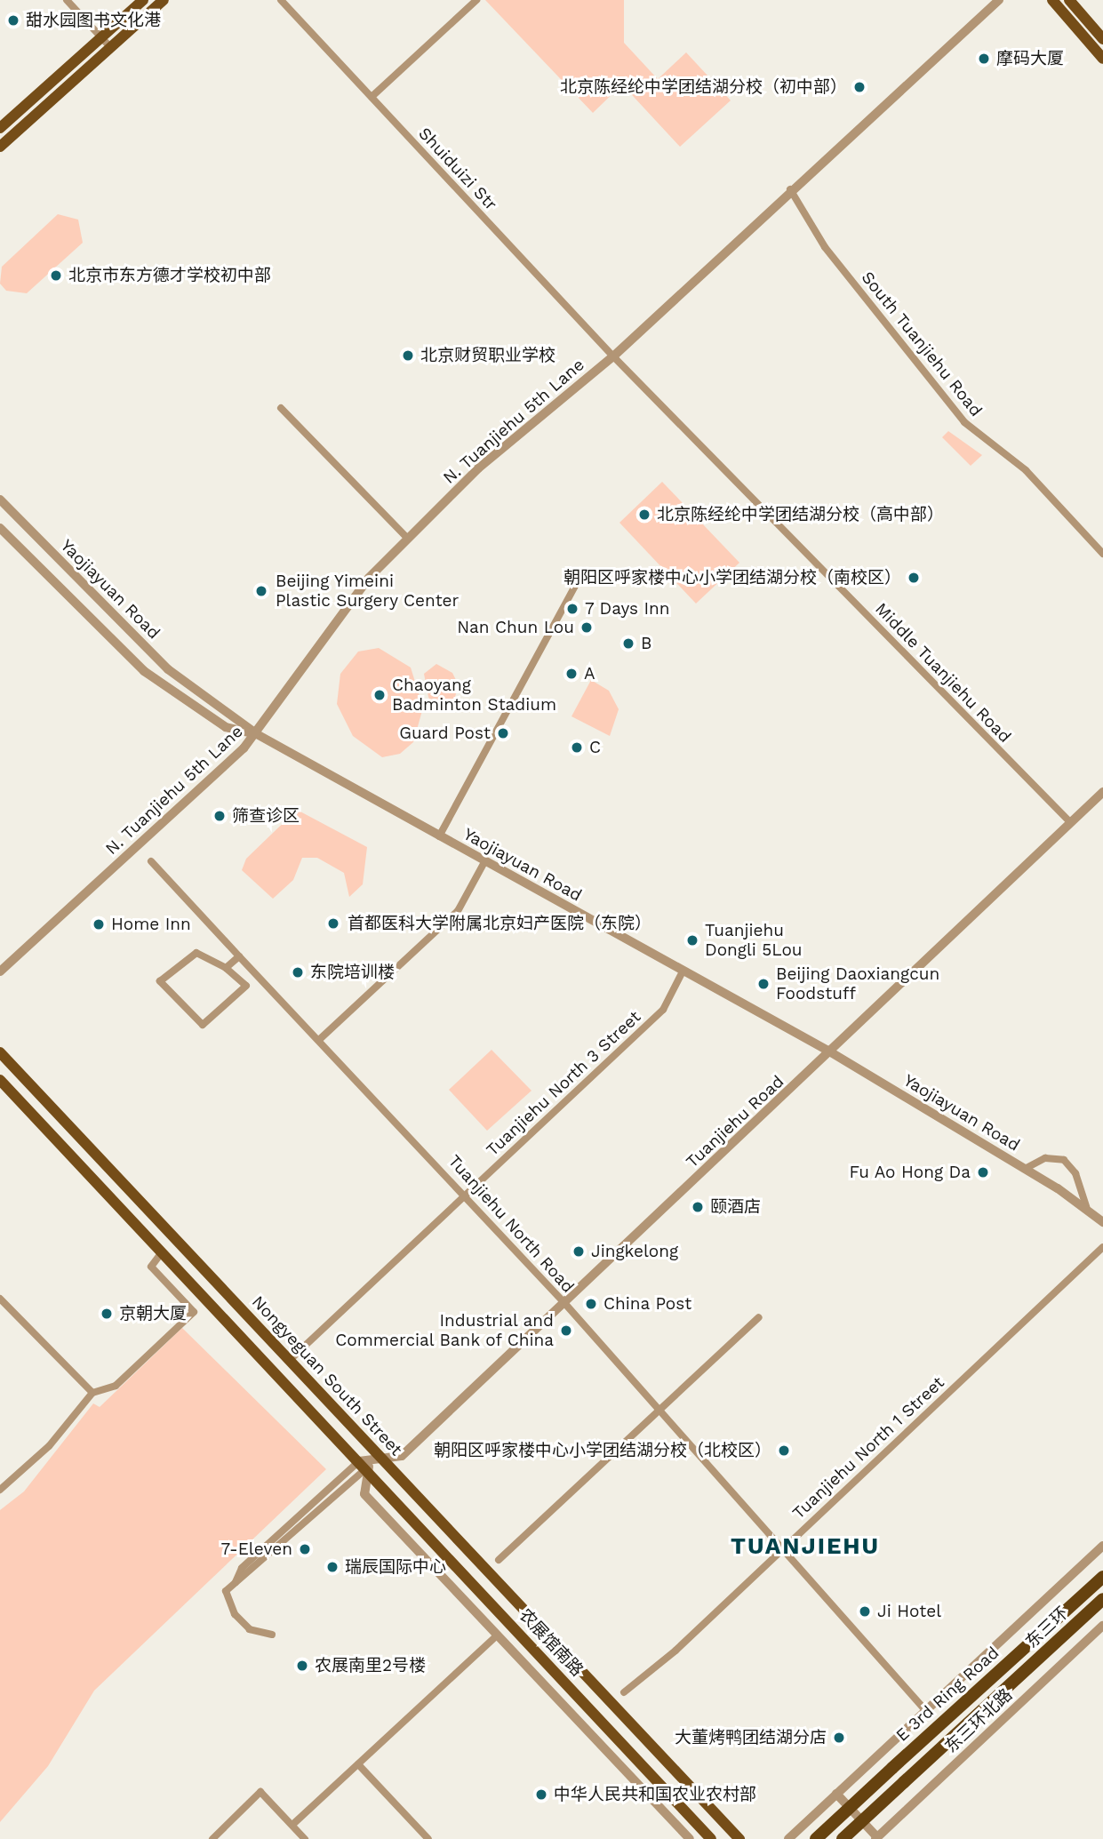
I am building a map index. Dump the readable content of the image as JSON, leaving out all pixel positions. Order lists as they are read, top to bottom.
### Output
{
  "streets": {
    "highway": ["东三环", "E 3rd Ring Road"],
    "main road": ["Nongyeguan South Street", "农展馆南路"],
    "street": [
      "Shuiduizi Str",
      "South Tuanjiehu Road",
      "N. Tuanjiehu 5th Lane",
      "Yaojiayuan Road",
      "Middle Tuanjiehu Road",
      "Tuanjiehu North 3 Street",
      "Tuanjiehu Road",
      "Tuanjiehu North Road",
      "Tuanjiehu North 1 Street",
      "东三环北路"
    ]
  },
  "crossings": [
    ["Shuiduizi Str", "N. Tuanjiehu 5th Lane"],
    ["Shuiduizi Str", "Middle Tuanjiehu Road"],
    ["South Tuanjiehu Road", "N. Tuanjiehu 5th Lane"],
    ["N. Tuanjiehu 5th Lane", "Yaojiayuan Road"],
    ["N. Tuanjiehu 5th Lane", "Middle Tuanjiehu Road"],
    ["Yaojiayuan Road", "Tuanjiehu North 3 Street"],
    ["Yaojiayuan Road", "Tuanjiehu Road"],
    ["Middle Tuanjiehu Road", "Tuanjiehu Road"],
    ["Tuanjiehu North 3 Street", "Tuanjiehu North Road"],
    ["Tuanjiehu North 3 Street", "Nongyeguan South Street"],
    ["Tuanjiehu Road", "Tuanjiehu North Road"],
    ["Tuanjiehu Road", "Nongyeguan South Street"],
    ["Tuanjiehu Road", "农展馆南路"],
    ["Tuanjiehu North Road", "Tuanjiehu North 1 Street"],
    ["Nongyeguan South Street", "农展馆南路"]
  ],
  "districts": ["TUANJIEHU"],
  "places": [
    "甜水园图书文化港",
    "摩码大厦",
    "北京陈经纶中学团结湖分校（初中部）",
    "北京市东方德才学校初中部",
    "北京财贸职业学校",
    "北京陈经纶中学团结湖分校（高中部）",
    "朝阳区呼家楼中心小学团结湖分校（南校区）",
    "Beijing Yimeini Plastic Surgery Center",
    "7 Days Inn",
    "Nan Chun Lou",
    "B",
    "A",
    "Chaoyang Badminton Stadium",
    "Guard Post",
    "C",
    "筛查诊区",
    "首都医科大学附属北京妇产医院（东院）",
    "Home Inn",
    "Tuanjiehu Dongli 5Lou",
    "东院培训楼",
    "Beijing Daoxiangcun Foodstuff",
    "Fu Ao Hong Da",
    "颐酒店",
    "Jingkelong",
    "China Post",
    "京朝大厦",
    "Industrial and Commercial Bank of China",
    "朝阳区呼家楼中心小学团结湖分校（北校区）",
    "7-Eleven",
    "瑞辰国际中心",
    "Ji Hotel",
    "农展南里2号楼",
    "大董烤鸭团结湖分店",
    "中华人民共和国农业农村部"
  ]
}
